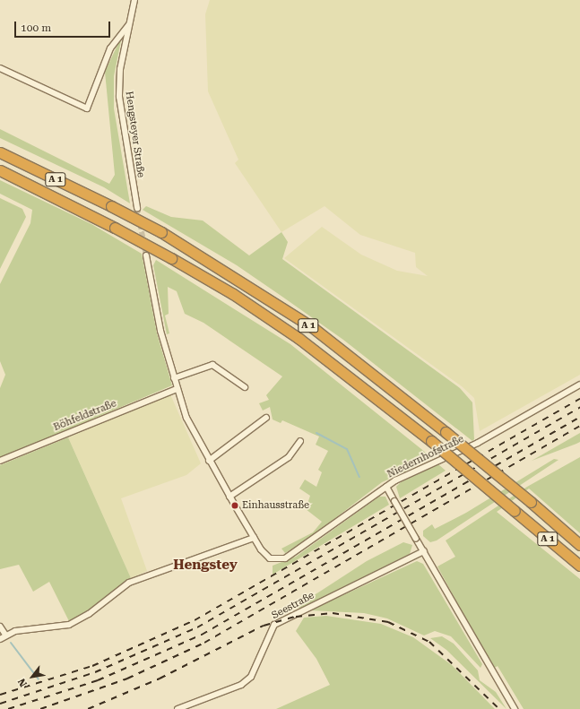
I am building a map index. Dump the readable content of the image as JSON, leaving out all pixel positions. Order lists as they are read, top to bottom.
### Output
{
  "streets": {
    "highway": ["A 1"],
    "street": [
      "Hengsteyer Straße",
      "Böhfeldstraße",
      "Niedernhofstraße",
      "Seestraße"
    ]
  },
  "districts": ["Hengstey"],
  "places": ["Einhausstraße"],
  "scale_bar": "100 m",
  "north": "bottom left"
}
